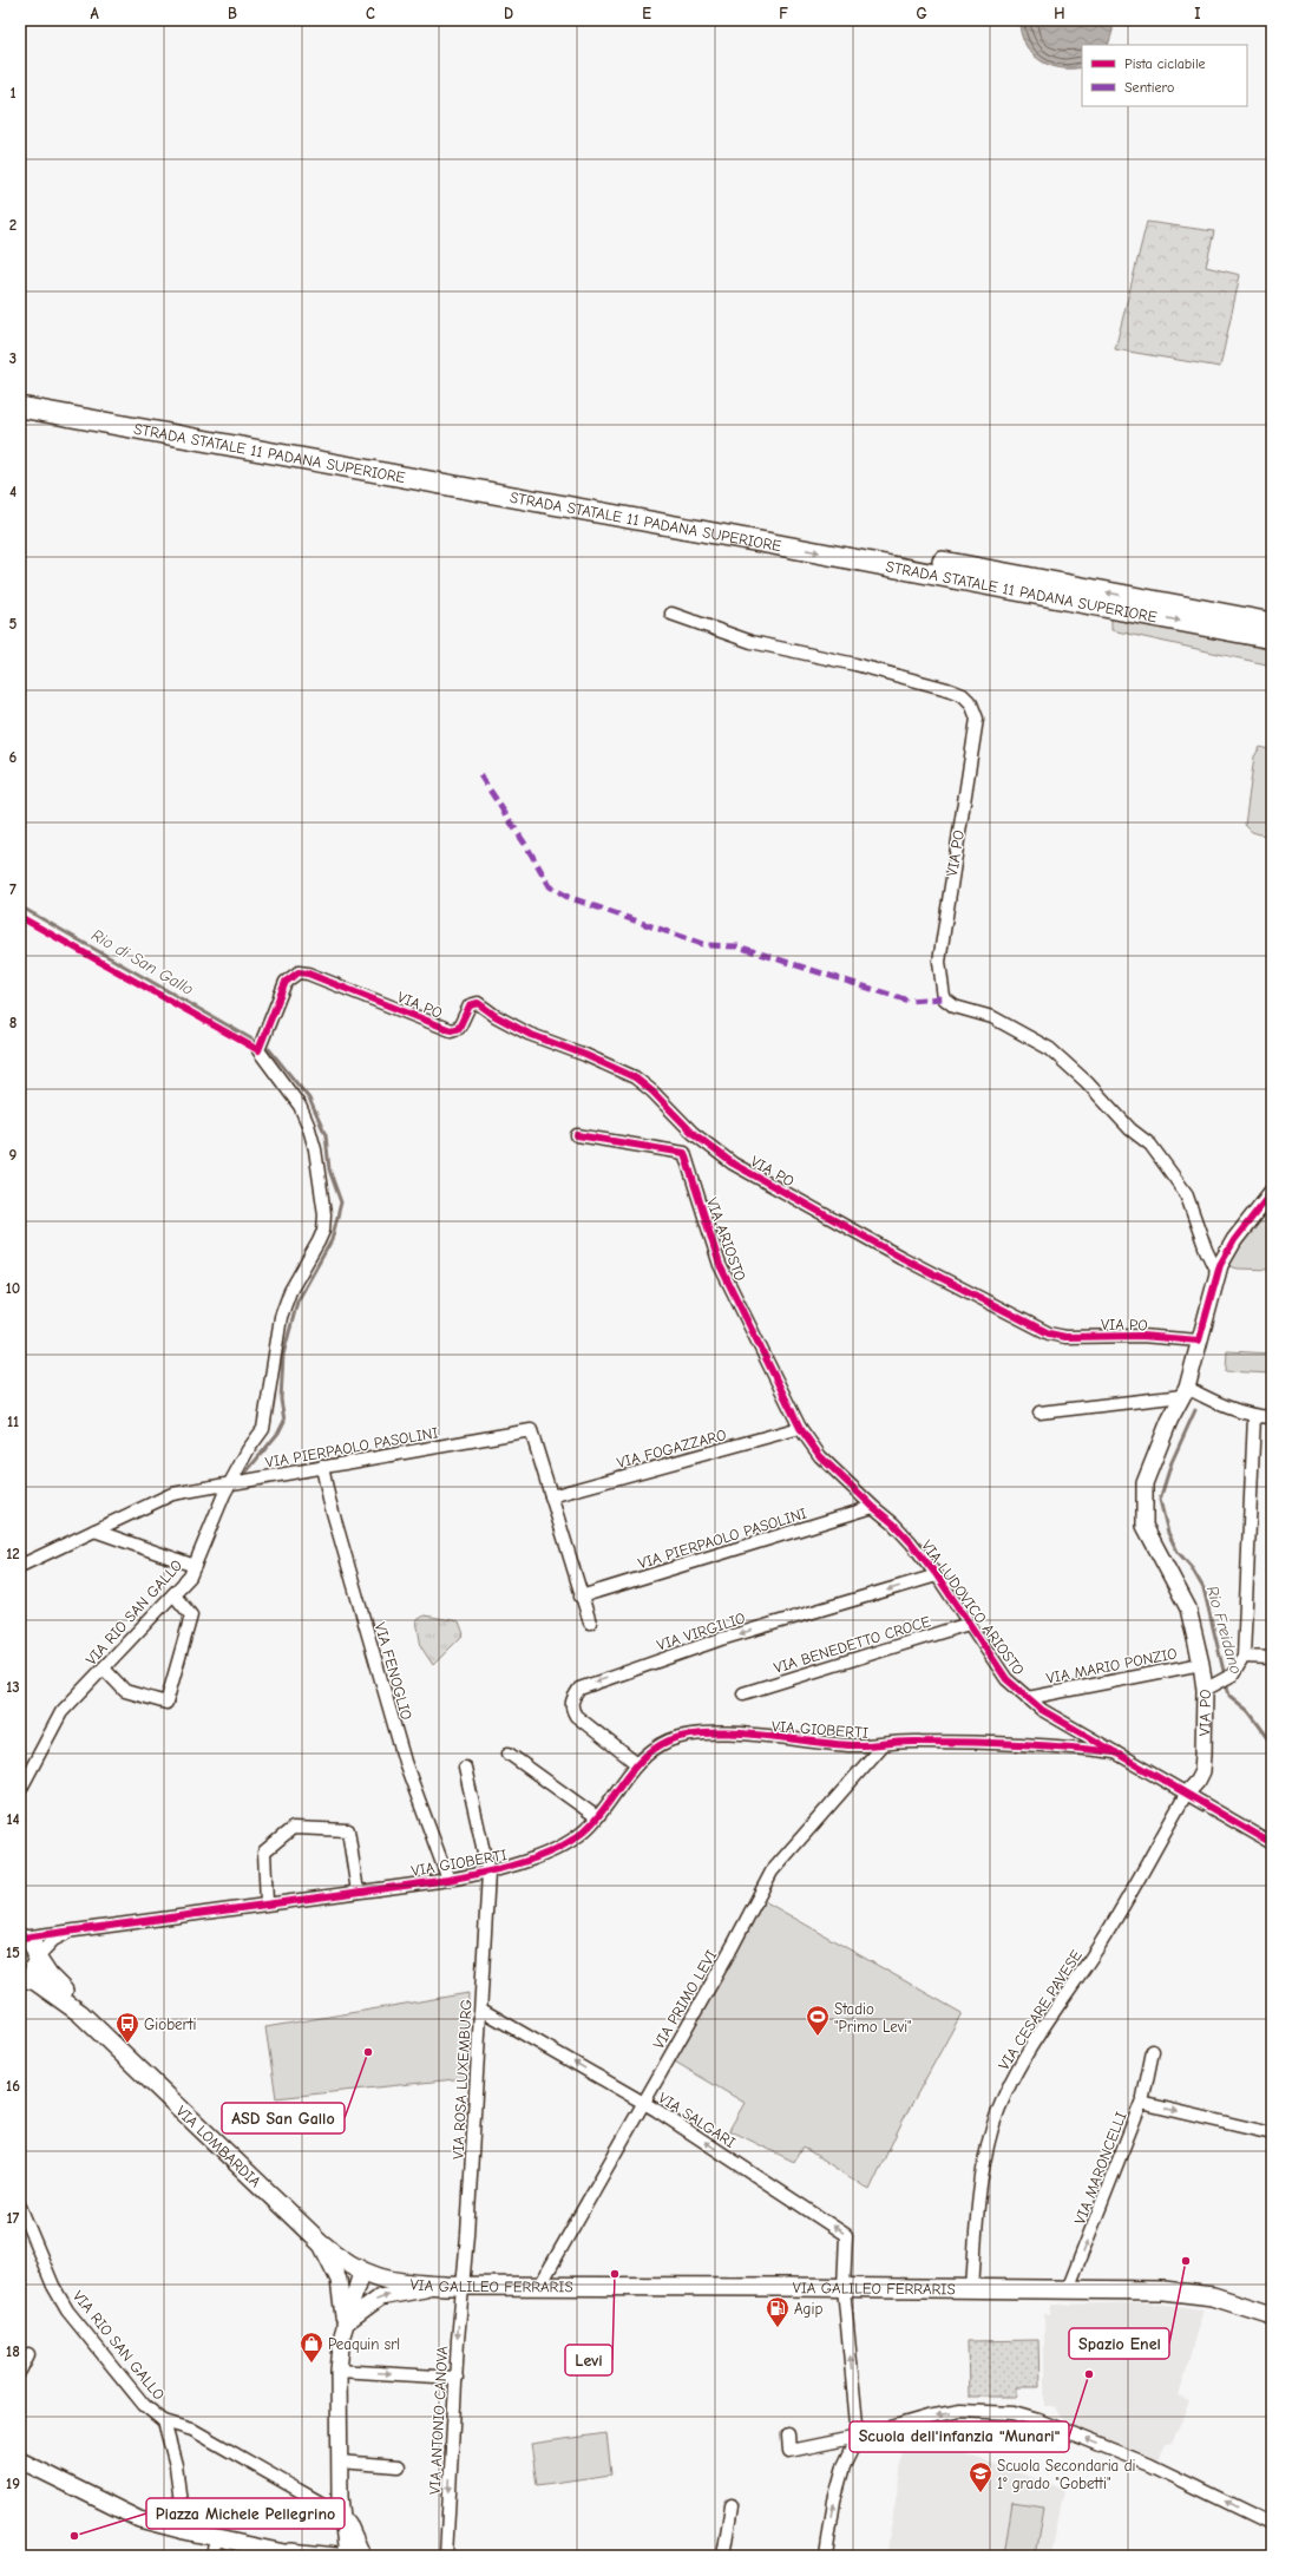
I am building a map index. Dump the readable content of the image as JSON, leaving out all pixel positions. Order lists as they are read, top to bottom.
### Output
{
  "streets": {
    "highway": ["STRADA STATALE 11 PADANA SUPERIORE"],
    "main road": ["VIA LOMBARDIA", "VIA GALILEO FERRARIS"],
    "street": [
      "VIA PO",
      "VIA ARIOSTO",
      "VIA PIERPAOLO PASOLINI",
      "VIA FOGAZZARO",
      "VIA LUDOVICO ARIOSTO",
      "VIA RIO SAN GALLO",
      "VIA VIRGILIO",
      "VIA BENEDETTO CROCE",
      "VIA MARIO PONZIO",
      "VIA FENOGLIO",
      "VIA GIOBERTI",
      "VIA PRIMO LEVI",
      "VIA CESARE PAVESE",
      "VIA ROSA LUXEMBURG",
      "VIA SALGARI",
      "VIA MARONCELLI",
      "VIA ANTONIO CANOVA"
    ]
  },
  "crossings": [
    ["VIA PO", "VIA LUDOVICO ARIOSTO"],
    ["VIA PO", "VIA RIO SAN GALLO"],
    ["VIA PO", "VIA MARIO PONZIO"],
    ["VIA PO", "VIA CESARE PAVESE"],
    ["VIA ARIOSTO", "VIA FOGAZZARO"],
    ["VIA ARIOSTO", "VIA LUDOVICO ARIOSTO"],
    ["VIA PIERPAOLO PASOLINI", "VIA FOGAZZARO"],
    ["VIA PIERPAOLO PASOLINI", "VIA LUDOVICO ARIOSTO"],
    ["VIA PIERPAOLO PASOLINI", "VIA RIO SAN GALLO"],
    ["VIA PIERPAOLO PASOLINI", "VIA FENOGLIO"],
    ["VIA FOGAZZARO", "VIA LUDOVICO ARIOSTO"],
    ["VIA LUDOVICO ARIOSTO", "VIA VIRGILIO"],
    ["VIA LUDOVICO ARIOSTO", "VIA BENEDETTO CROCE"],
    ["VIA LUDOVICO ARIOSTO", "VIA MARIO PONZIO"],
    ["VIA LUDOVICO ARIOSTO", "VIA GIOBERTI"],
    ["VIA LUDOVICO ARIOSTO", "VIA CESARE PAVESE"],
    ["VIA VIRGILIO", "VIA GIOBERTI"],
    ["VIA FENOGLIO", "VIA GIOBERTI"],
    ["VIA GIOBERTI", "VIA PRIMO LEVI"],
    ["VIA GIOBERTI", "VIA ROSA LUXEMBURG"],
    ["VIA GIOBERTI", "VIA LOMBARDIA"],
    ["VIA PRIMO LEVI", "VIA SALGARI"],
    ["VIA PRIMO LEVI", "VIA GALILEO FERRARIS"],
    ["VIA CESARE PAVESE", "VIA GALILEO FERRARIS"],
    ["VIA ROSA LUXEMBURG", "VIA SALGARI"],
    ["VIA ROSA LUXEMBURG", "VIA GALILEO FERRARIS"],
    ["VIA ROSA LUXEMBURG", "VIA ANTONIO CANOVA"],
    ["VIA SALGARI", "VIA GALILEO FERRARIS"],
    ["VIA LOMBARDIA", "VIA GALILEO FERRARIS"],
    ["VIA MARONCELLI", "VIA GALILEO FERRARIS"],
    ["VIA GALILEO FERRARIS", "VIA ANTONIO CANOVA"]
  ],
  "one_way": ["VIA SALGARI", "VIA ANTONIO CANOVA"],
  "water": ["Rio di San Gallo", "Rio Freidano"],
  "places": {
    "sports": ["Stadio \"Primo Levi\""],
    "bus stop": ["Gioberti"],
    "other": [
      "ASD San Gallo",
      "Spazio Enel",
      "Levi",
      "Scuola dell'infanzia \"Munari\"",
      "Piazza Michele Pellegrino"
    ],
    "fuel station": ["Agip"],
    "shop": ["Peaquin srl"],
    "school or university": ["Scuola Secondaria di 1° grado \"Gobetti\""]
  },
  "legend": ["Pista ciclabile", "Sentiero"],
  "grid": {
    "columns": [
      "A",
      "B",
      "C",
      "D",
      "E",
      "F",
      "G",
      "H",
      "I"
    ],
    "rows": [
      "1",
      "2",
      "3",
      "4",
      "5",
      "6",
      "7",
      "8",
      "9",
      "10",
      "11",
      "12",
      "13",
      "14",
      "15",
      "16",
      "17",
      "18",
      "19"
    ]
  }
}
